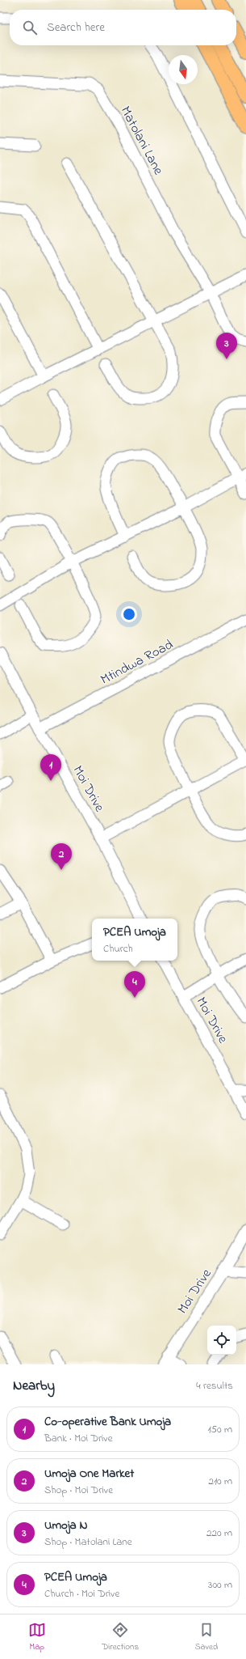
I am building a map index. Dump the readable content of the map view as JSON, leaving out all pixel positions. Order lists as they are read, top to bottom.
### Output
{
  "streets": {
    "street": ["Matolani Lane", "Mtindwa Road", "Moi Drive"]
  },
  "crossings": [
    ["Mtindwa Road", "Moi Drive"]
  ],
  "north": "bottom",
  "page": {
    "search": "Search here",
    "pins": [
      "3",
      "1",
      "2",
      "4"
    ],
    "popup": ["PCEA Umoja", "Church"],
    "heading": ["Nearby", "4 results"],
    "list": [
      {
        "mark": "1",
        "name": "Co-operative Bank Umoja",
        "note": "Bank · Moi Drive",
        "value": "150 m"
      },
      {
        "mark": "2",
        "name": "Umoja One Market",
        "note": "Shop · Moi Drive",
        "value": "210 m"
      },
      {
        "mark": "3",
        "name": "Umoja N",
        "note": "Shop · Matolani Lane",
        "value": "220 m"
      },
      {
        "mark": "4",
        "name": "PCEA Umoja",
        "note": "Church · Moi Drive",
        "value": "300 m"
      }
    ],
    "nav": ["Map", "Directions", "Saved"]
  }
}
